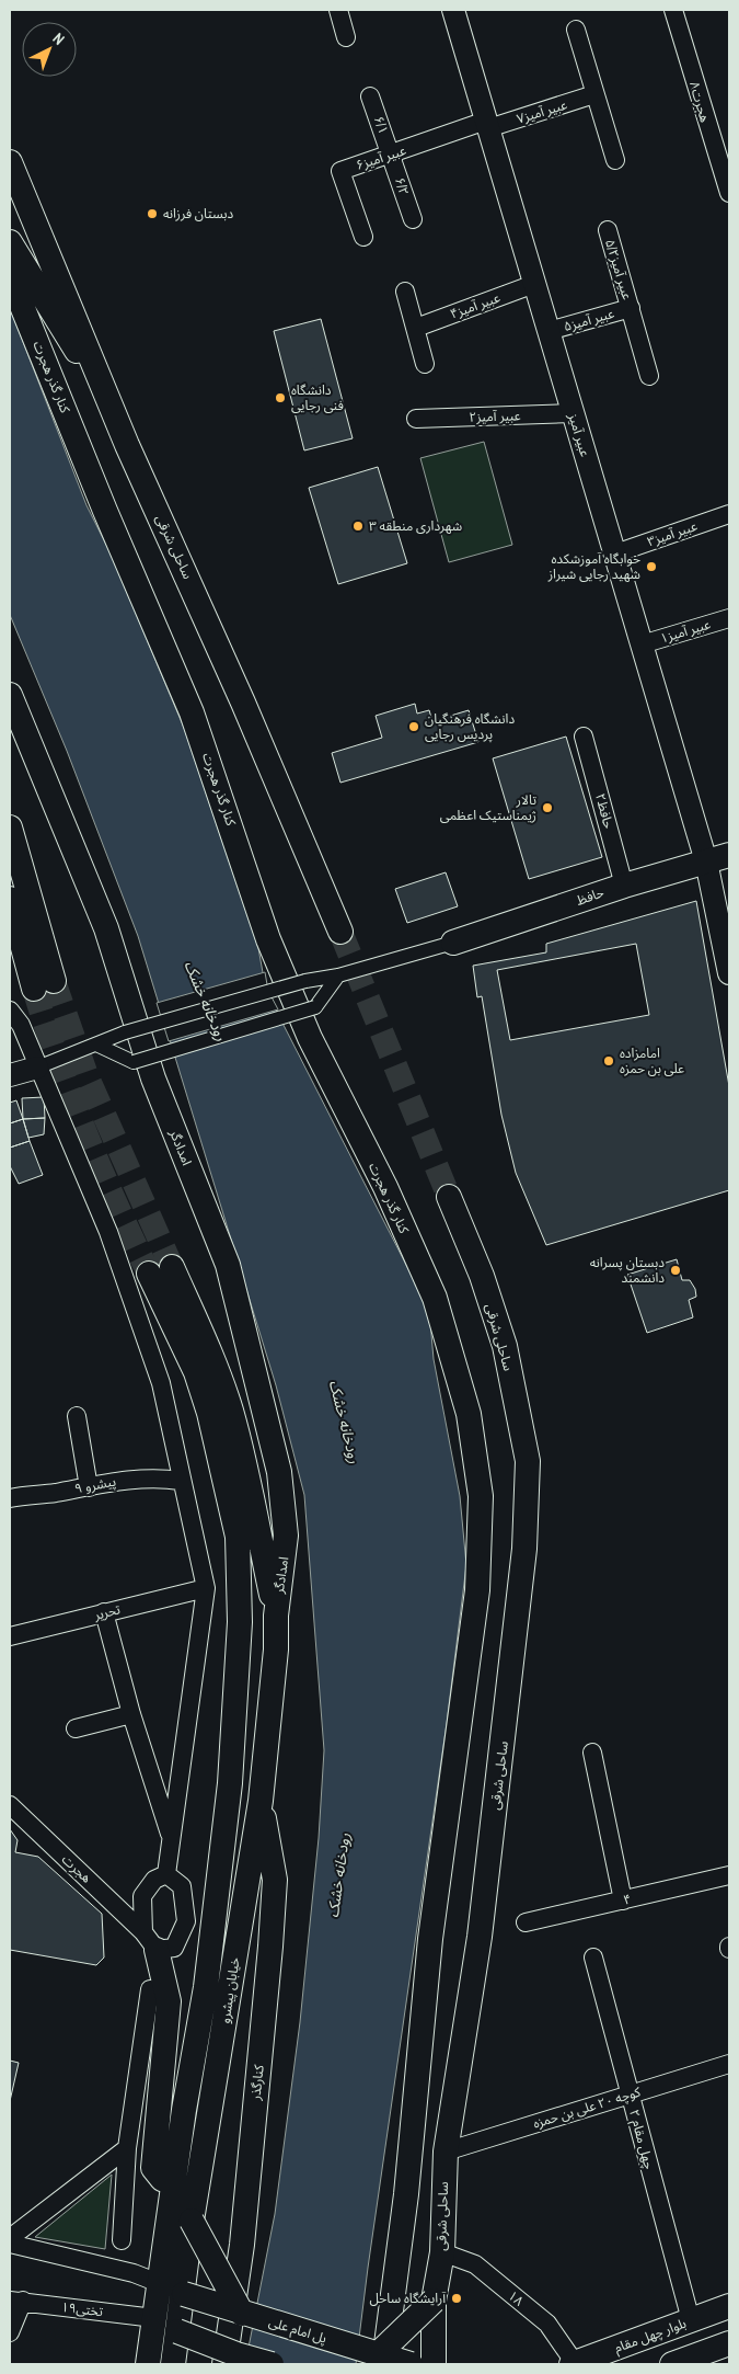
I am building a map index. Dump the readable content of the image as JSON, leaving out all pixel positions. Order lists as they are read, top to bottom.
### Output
{
  "streets": {
    "main road": [
      "کنار گذر هجرت",
      "ساحلی شرقی",
      "حافظ",
      "امدادگر",
      "خیابان پیشرو",
      "کنارگذر",
      "پل امام علی",
      "بلوار چهل مقام"
    ],
    "street": [
      "هجرت۸",
      "۷عبیر آمیز",
      "۶/۱",
      "۶عبیر آمیز",
      "۶/۲",
      "۵/۲عبیر آمیز",
      "۴عبیر آمیز",
      "۵عبیر آمیز",
      "۲عبیر آمیز",
      "عبیر آمیز",
      "۳عبیر آمیز",
      "۱عبیر آمیز",
      "۲حافظ",
      "پیشرو ۹",
      "تحریر",
      "هجرت",
      "۴",
      "کوچه ۲۰ علی بن حمزه",
      "چهل مقام ۲",
      "۱۸",
      "تختی۱۹"
    ]
  },
  "crossings": [
    ["۷عبیر آمیز", "۶عبیر آمیز"],
    ["۷عبیر آمیز", "عبیر آمیز"],
    ["۶/۱", "۶عبیر آمیز"],
    ["۶/۱", "۶/۲"],
    ["۶عبیر آمیز", "۶/۲"],
    ["۶عبیر آمیز", "عبیر آمیز"],
    ["۵/۲عبیر آمیز", "۵عبیر آمیز"],
    ["۴عبیر آمیز", "عبیر آمیز"],
    ["۵عبیر آمیز", "عبیر آمیز"],
    ["کنار گذر هجرت", "پل امام علی"],
    ["۲عبیر آمیز", "عبیر آمیز"],
    ["عبیر آمیز", "۳عبیر آمیز"],
    ["عبیر آمیز", "۱عبیر آمیز"],
    ["عبیر آمیز", "حافظ"],
    ["ساحلی شرقی", "کوچه ۲۰ علی بن حمزه"],
    ["ساحلی شرقی", "۱۸"],
    ["۲حافظ", "حافظ"],
    ["امدادگر", "خیابان پیشرو"],
    ["خیابان پیشرو", "کنارگذر"],
    ["خیابان پیشرو", "تختی۱۹"],
    ["خیابان پیشرو", "پل امام علی"],
    ["کوچه ۲۰ علی بن حمزه", "چهل مقام ۲"],
    ["چهل مقام ۲", "بلوار چهل مقام"],
    ["۱۸", "بلوار چهل مقام"]
  ],
  "water": ["رودخانه خشک"],
  "places": [
    "دبستان فرزانه",
    "دانشگاه فنی رجایی",
    "شهرداری منطقه ۳",
    "خوابگاه آموزشکده شهید رجایی شیراز",
    "دانشگاه فرهنگیان پردیس رجایی",
    "تالار ژیمناستیک اعظمی",
    "امامزاده علی بن حمزه",
    "دبستان پسرانه دانشمند",
    "آرایشگاه ساحل"
  ],
  "north": "top right"
}
